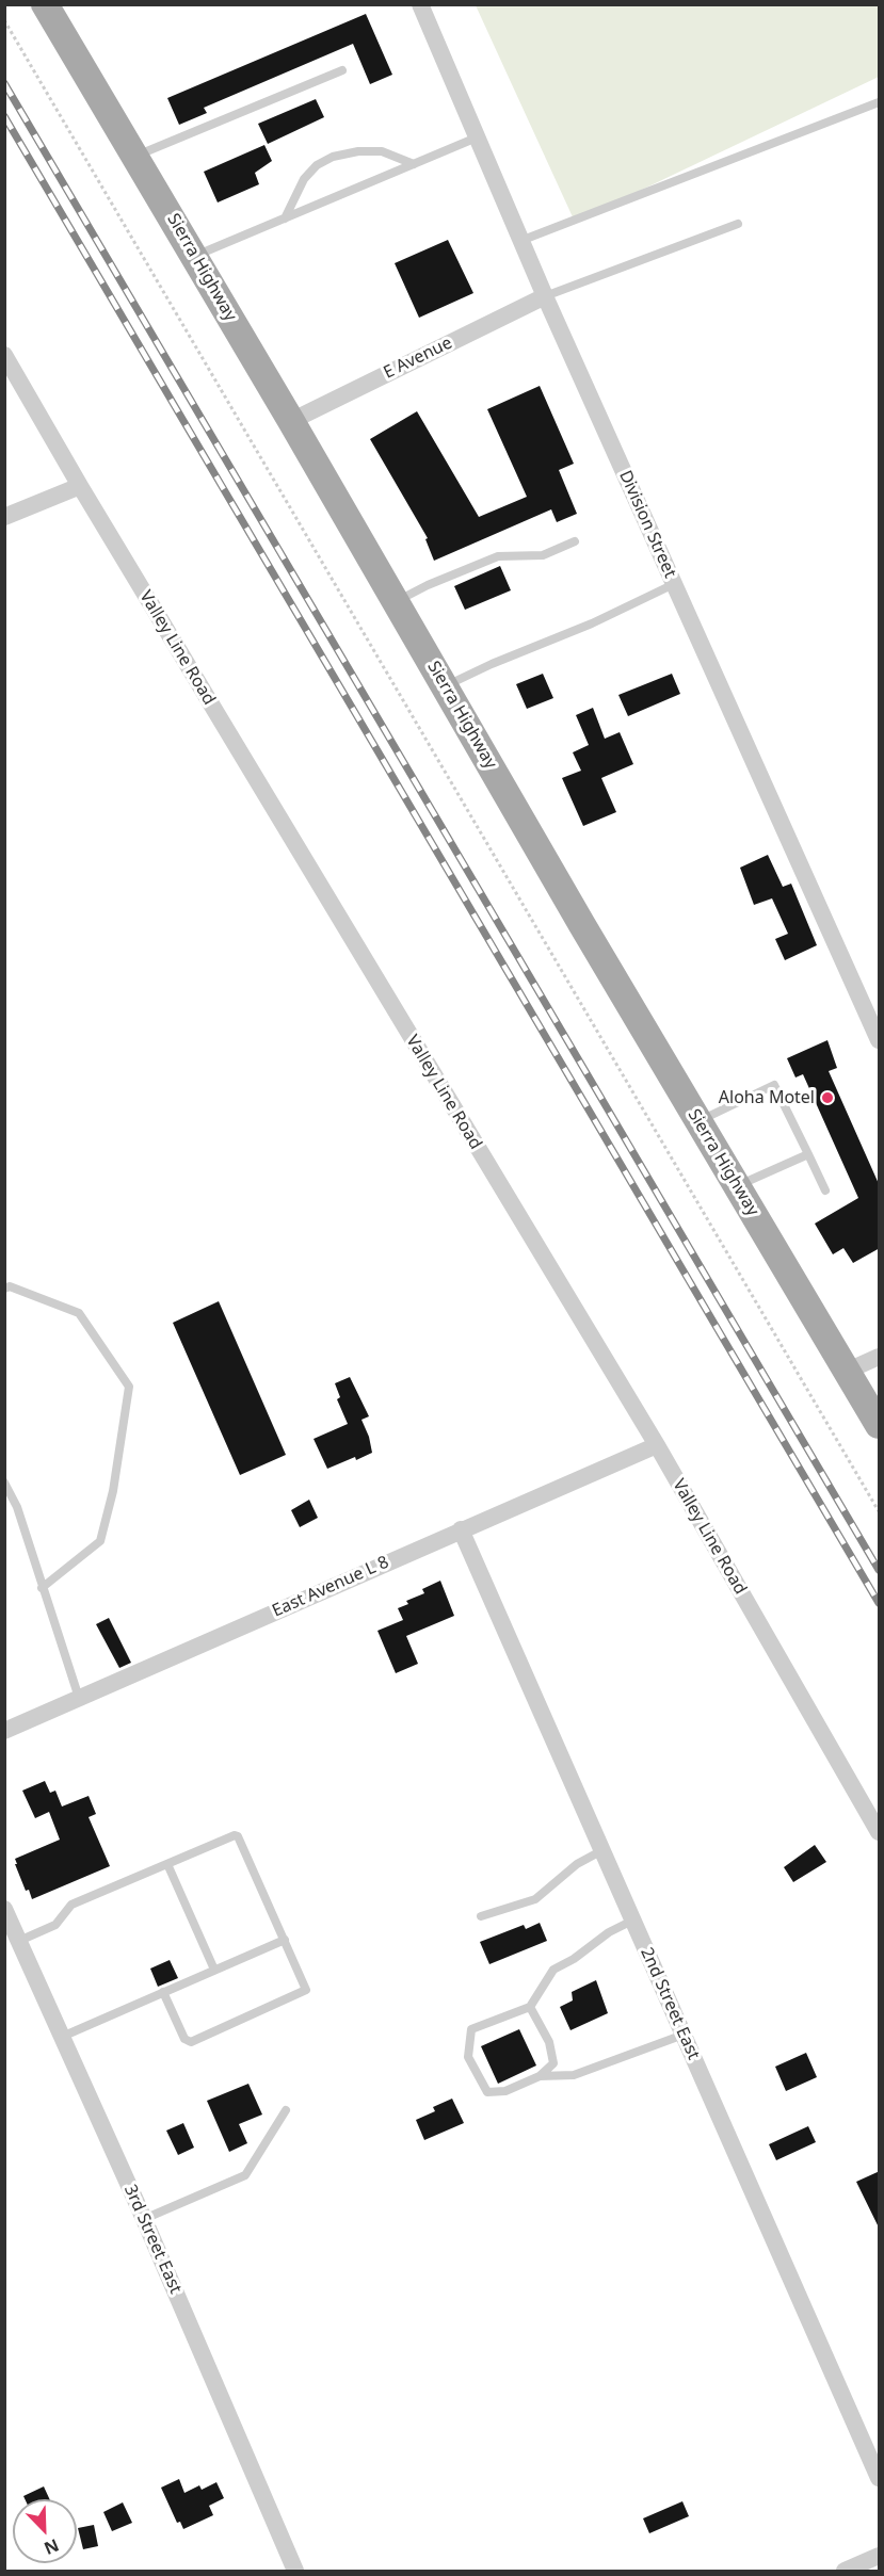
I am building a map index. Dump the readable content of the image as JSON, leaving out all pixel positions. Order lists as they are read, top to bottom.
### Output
{
  "streets": {
    "main road": ["Sierra Highway"],
    "street": [
      "E Avenue",
      "Division Street",
      "Valley Line Road",
      "East Avenue L 8",
      "2nd Street East",
      "3rd Street East"
    ]
  },
  "crossings": [
    ["Sierra Highway", "E Avenue"],
    ["E Avenue", "Division Street"],
    ["Valley Line Road", "East Avenue L 8"],
    ["East Avenue L 8", "2nd Street East"]
  ],
  "places": ["Aloha Motel"],
  "north": "bottom right"
}
